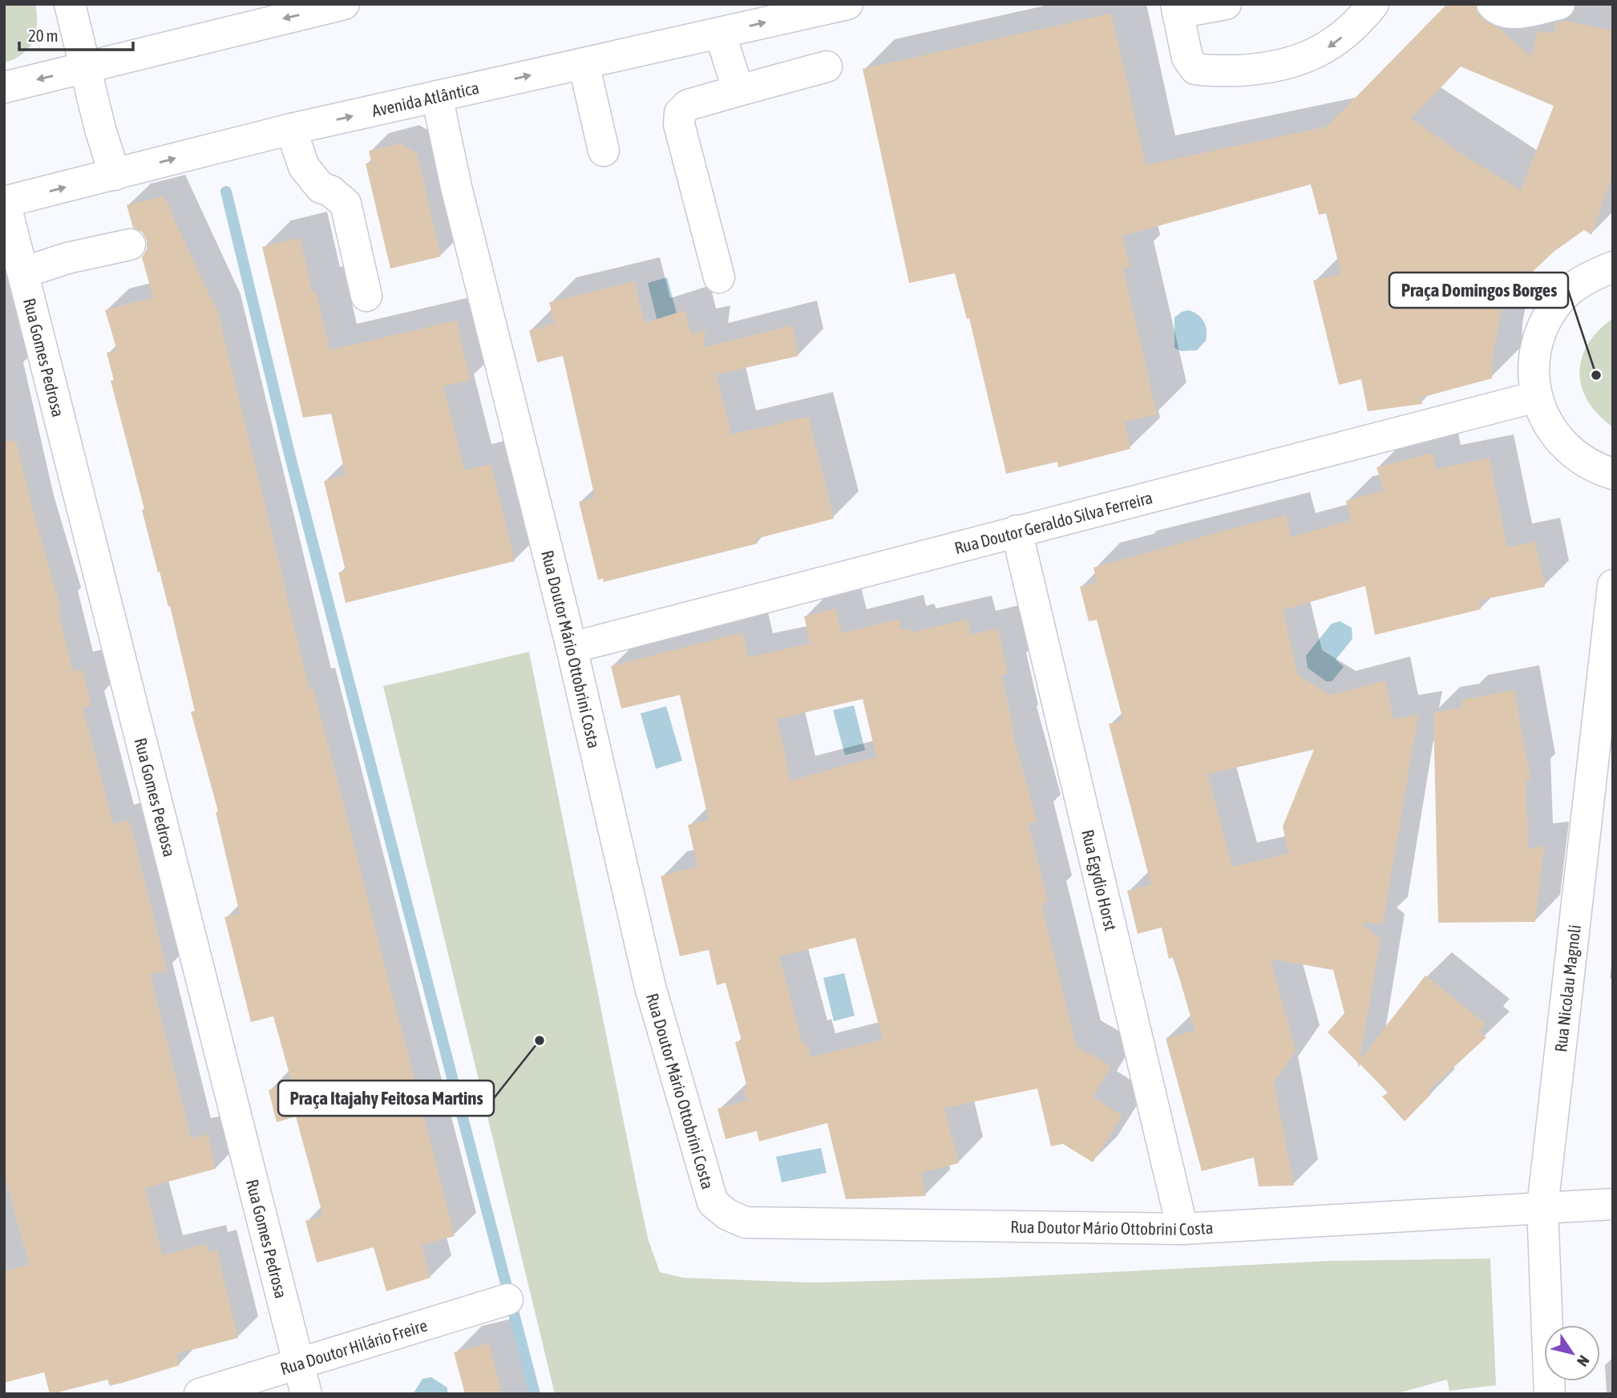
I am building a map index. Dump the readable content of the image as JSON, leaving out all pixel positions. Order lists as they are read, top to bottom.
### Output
{
  "streets": {
    "street": [
      "Avenida Atlântica",
      "Rua Gomes Pedrosa",
      "Rua Doutor Geraldo Silva Ferreira",
      "Rua Doutor Mário Ottobrini Costa",
      "Rua Egydio Horst",
      "Rua Nicolau Magnoli",
      "Rua Doutor Hilário Freire"
    ]
  },
  "crossings": [
    ["Avenida Atlântica", "Rua Gomes Pedrosa"],
    ["Avenida Atlântica", "Rua Doutor Mário Ottobrini Costa"],
    ["Rua Gomes Pedrosa", "Rua Doutor Hilário Freire"],
    ["Rua Doutor Geraldo Silva Ferreira", "Rua Doutor Mário Ottobrini Costa"],
    ["Rua Doutor Geraldo Silva Ferreira", "Rua Egydio Horst"],
    ["Rua Doutor Mário Ottobrini Costa", "Rua Egydio Horst"],
    ["Rua Doutor Mário Ottobrini Costa", "Rua Nicolau Magnoli"]
  ],
  "places": ["Praça Domingos Borges", "Praça Itajahy Feitosa Martins"],
  "scale_bar": "20 m",
  "north": "bottom right"
}
